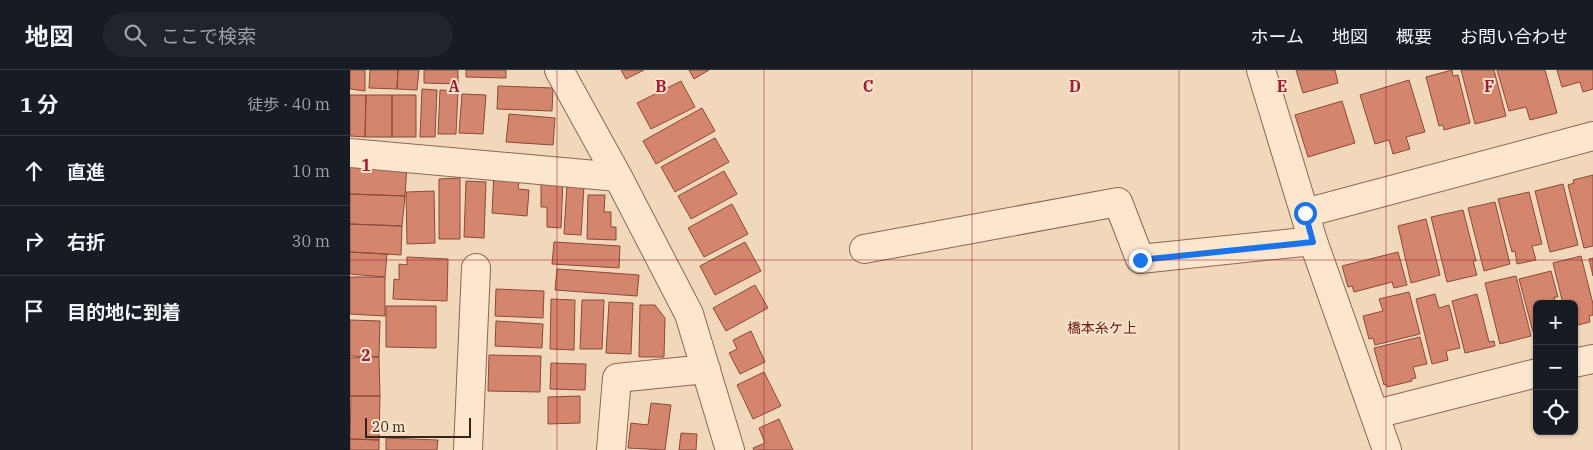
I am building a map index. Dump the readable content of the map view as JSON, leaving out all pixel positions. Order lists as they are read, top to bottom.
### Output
{
  "districts": ["橋本糸ケ上"],
  "scale_bar": "20 m",
  "page": {
    "header": "地図",
    "search": "ここで検索",
    "nav": [
      "ホーム",
      "地図",
      "概要",
      "お問い合わせ"
    ],
    "heading": ["1 分", "徒歩 · 40 m"],
    "list": [
      ["直進", "10 m"],
      ["右折", "30 m"],
      "目的地に到着"
    ],
    "map_buttons": ["+", "−"],
    "scale": "20 m"
  },
  "grid": {
    "columns": [
      "A",
      "B",
      "C",
      "D",
      "E",
      "F"
    ],
    "rows": ["1", "2"]
  }
}
